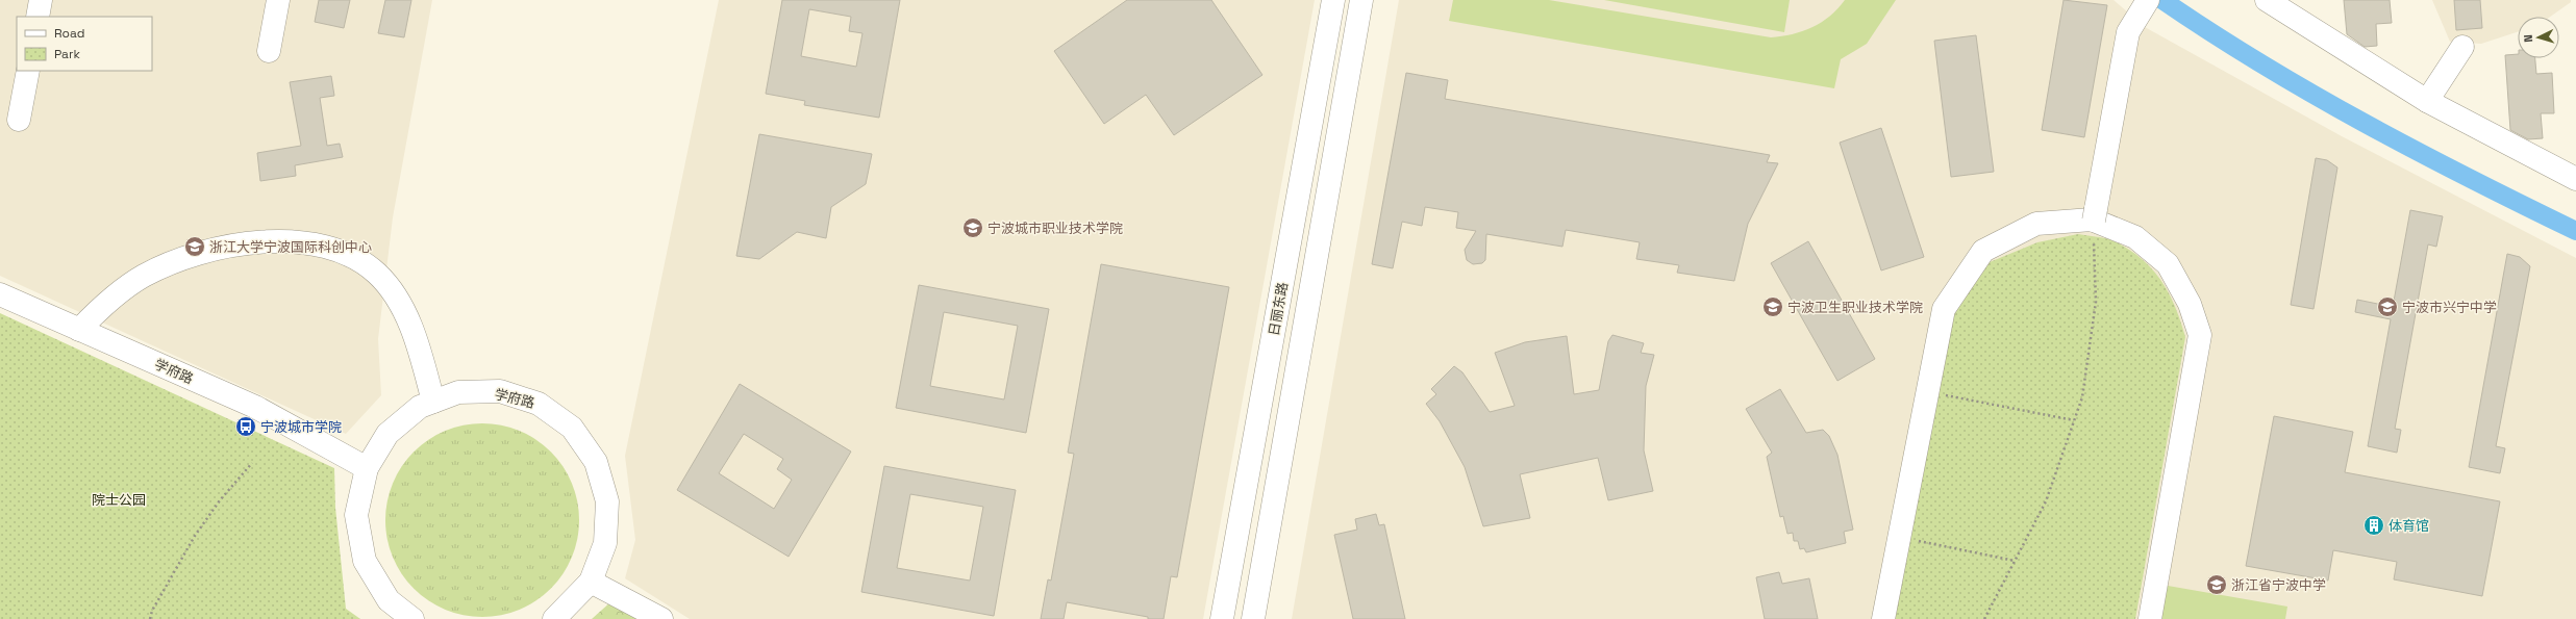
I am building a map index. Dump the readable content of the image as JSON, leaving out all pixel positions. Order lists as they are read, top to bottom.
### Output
{
  "streets": {
    "street": ["日丽东路", "学府路"]
  },
  "parks": ["院士公园"],
  "places": {
    "school or university": [
      "宁波城市职业技术学院",
      "浙江大学宁波国际科创中心",
      "宁波卫生职业技术学院",
      "宁波市兴宁中学",
      "浙江省宁波中学"
    ],
    "bus stop": ["宁波城市学院"],
    "building": ["体育馆"]
  },
  "legend": ["Road", "Park"],
  "north": "left"
}
